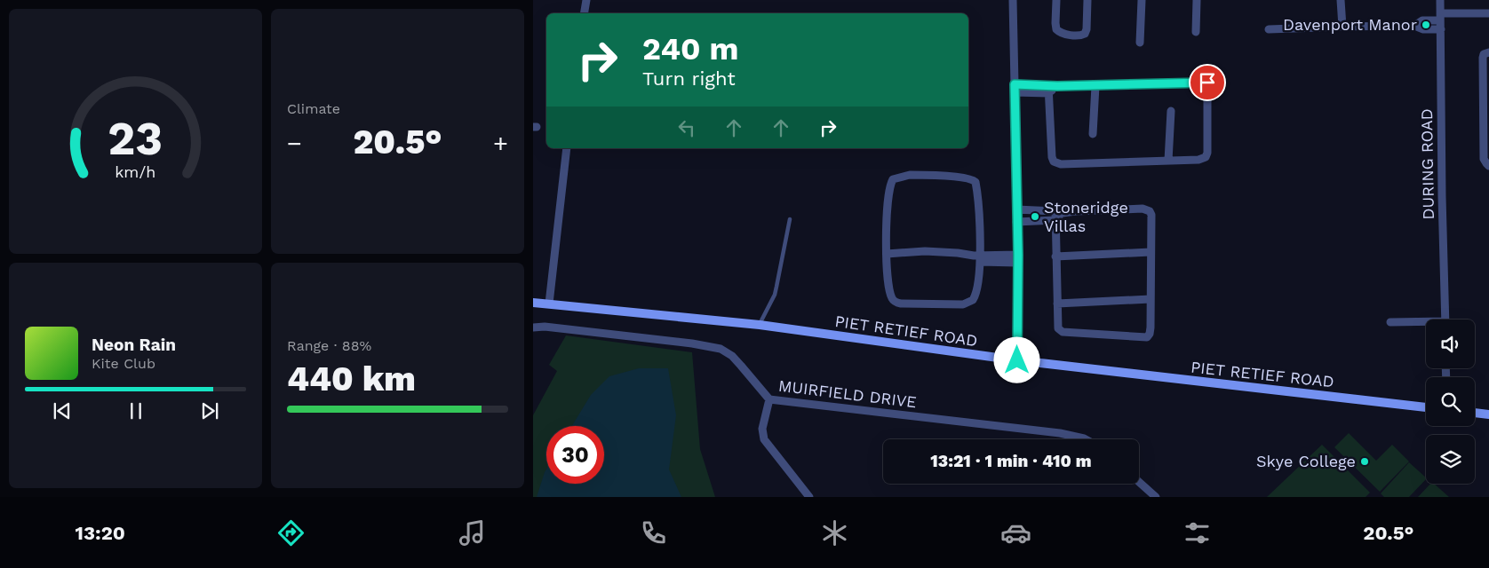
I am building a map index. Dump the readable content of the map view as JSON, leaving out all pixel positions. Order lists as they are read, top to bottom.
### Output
{
  "streets": {
    "street": ["DURING ROAD", "PIET RETIEF ROAD", "MUIRFIELD DRIVE"]
  },
  "places": ["Davenport Manor", "Stoneridge Villas", "Skye College"],
  "page": {
    "tile": [
      "Climate",
      ["Range · 88%", "440 km"]
    ],
    "turn": ["240 m", "Turn right"],
    "heat": ["−", "20.5°", "+"],
    "song": ["Neon Rain", "Kite Club"],
    "limit": "30",
    "trip": "13:21 · 1 min · 410 m",
    "tabs": ["13:20", "20.5°"],
    "gauge": ["23", "km/h"]
  }
}
